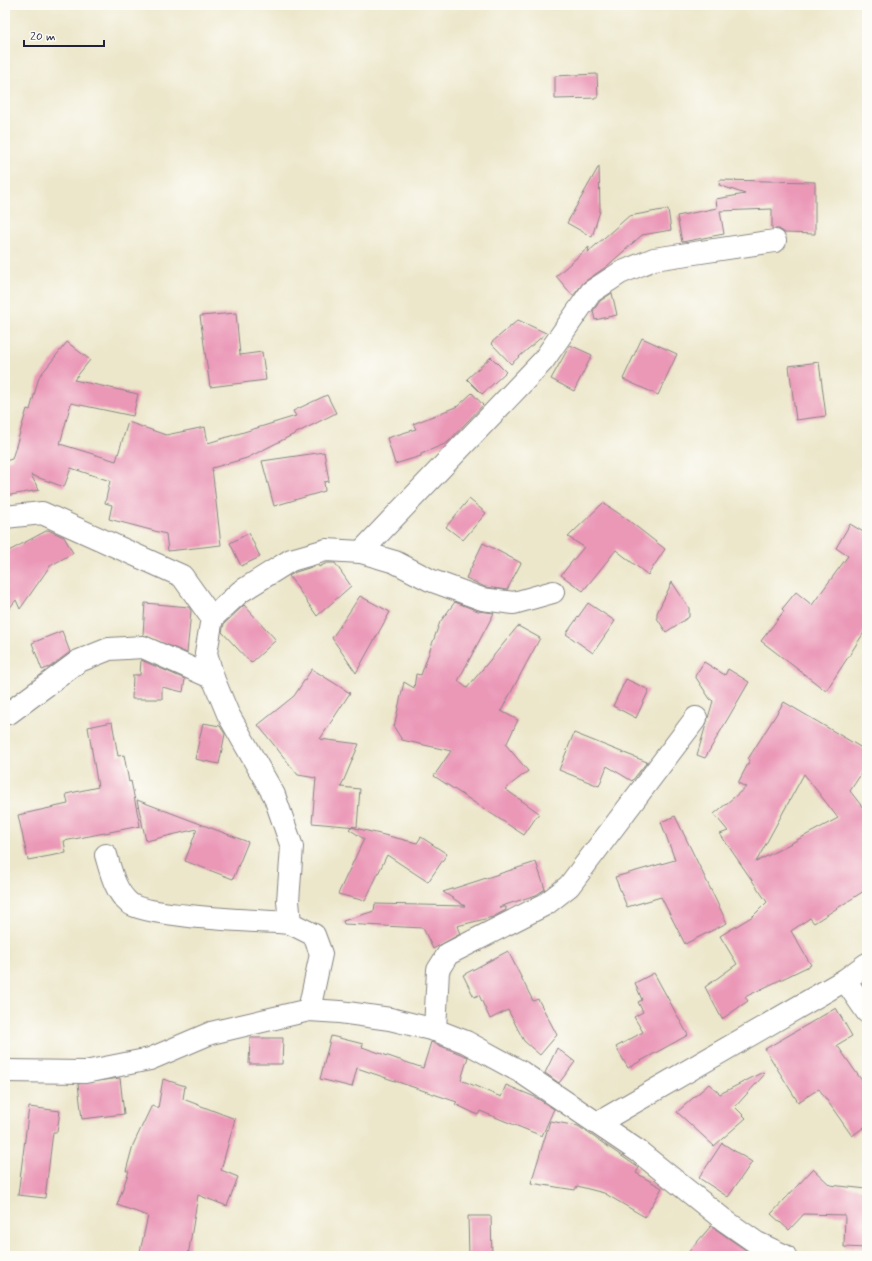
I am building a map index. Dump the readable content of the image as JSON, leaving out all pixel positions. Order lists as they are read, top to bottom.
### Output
{
  "scale_bar": "20 m"
}
